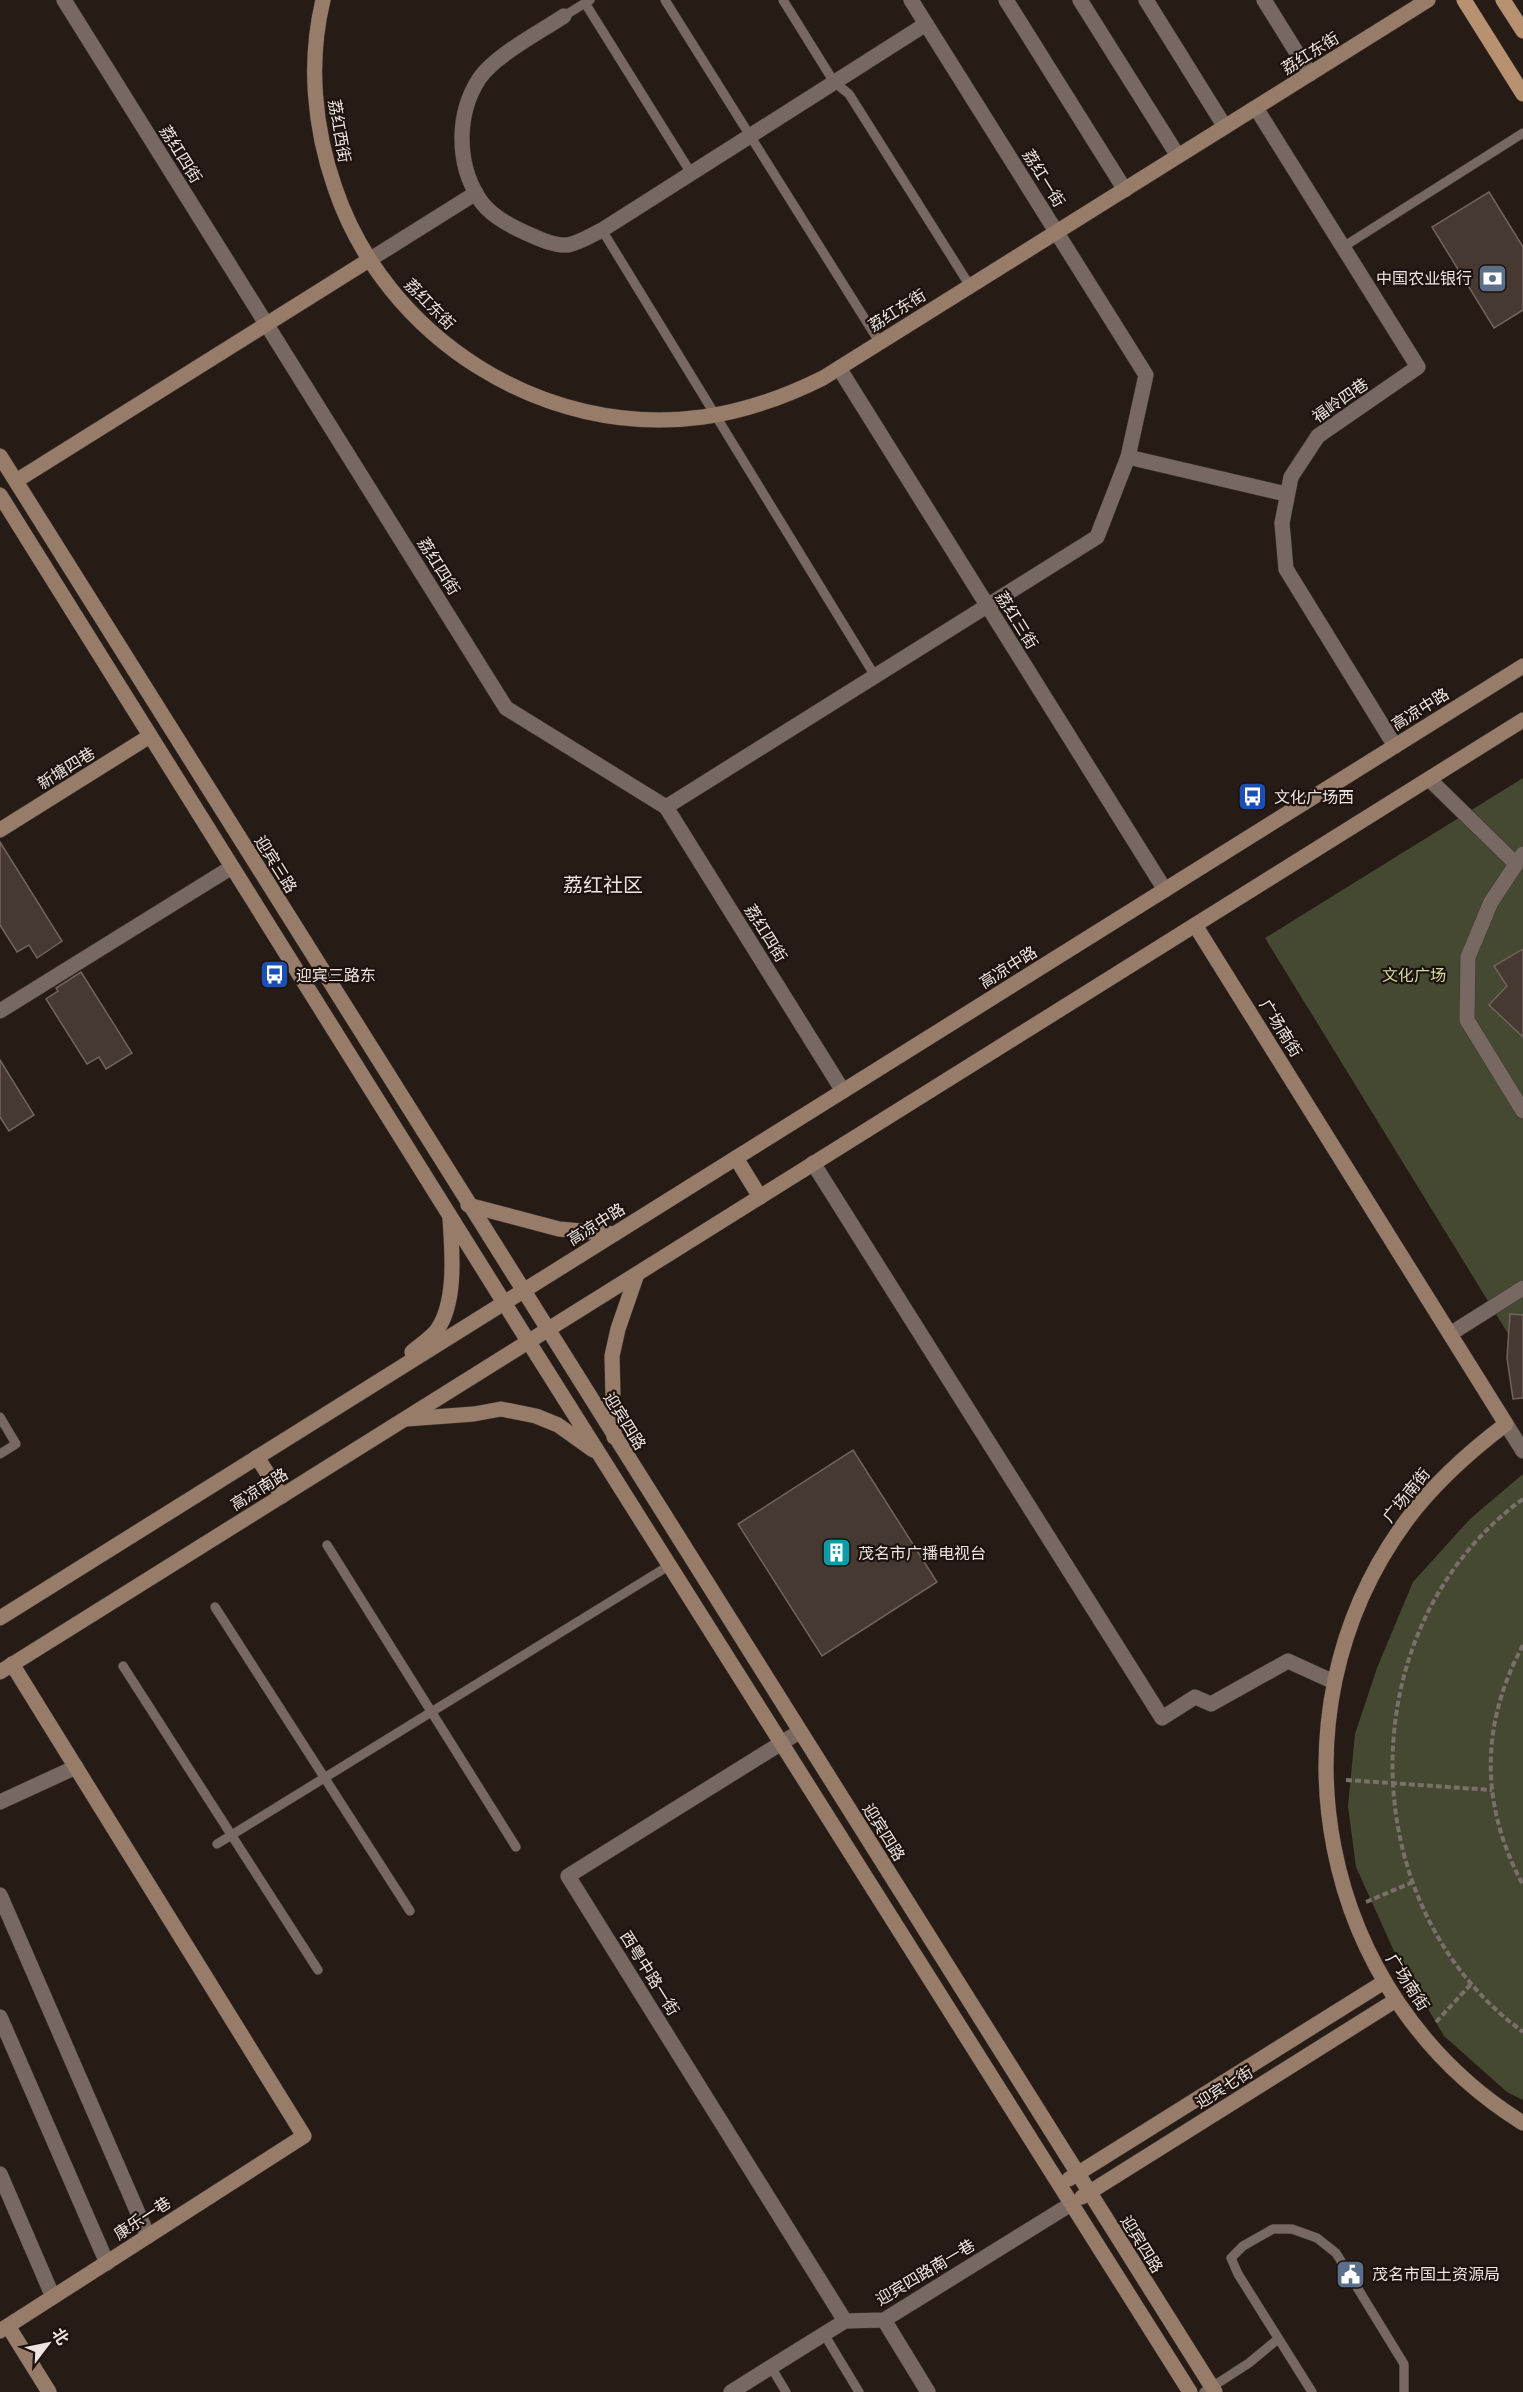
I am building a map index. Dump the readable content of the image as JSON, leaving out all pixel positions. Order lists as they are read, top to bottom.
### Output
{
  "streets": {
    "main road": [
      "荔红东街",
      "荔红西街",
      "高凉中路",
      "新塘四巷",
      "迎宾三路",
      "广场南街",
      "迎宾四路",
      "高凉南路",
      "迎宾七街",
      "康乐一巷"
    ],
    "street": [
      "荔红四街",
      "荔红一街",
      "福岭四巷",
      "荔红三街",
      "西粤中路一街",
      "迎宾四路南一巷"
    ]
  },
  "crossings": [
    ["荔红东街", "荔红西街"],
    ["荔红东街", "荔红一街"],
    ["荔红东街", "福岭四巷"],
    ["荔红东街", "荔红三街"],
    ["荔红四街", "高凉中路"],
    ["福岭四巷", "高凉中路"],
    ["荔红三街", "高凉中路"],
    ["高凉中路", "迎宾三路"],
    ["高凉中路", "迎宾四路"],
    ["高凉中路", "高凉南路"],
    ["新塘四巷", "迎宾三路"],
    ["迎宾三路", "迎宾四路"],
    ["迎宾三路", "高凉南路"],
    ["广场南街", "迎宾七街"],
    ["迎宾四路", "高凉南路"],
    ["迎宾四路", "西粤中路一街"],
    ["迎宾四路", "迎宾七街"],
    ["迎宾四路", "迎宾四路南一巷"],
    ["西粤中路一街", "迎宾四路南一巷"],
    ["迎宾七街", "迎宾四路南一巷"]
  ],
  "districts": ["荔红社区"],
  "parks": ["文化广场"],
  "places": {
    "bank": ["中国农业银行"],
    "bus stop": ["文化广场西", "迎宾三路东"],
    "building": ["茂名市广播电视台"],
    "public building": ["茂名市国土资源局"]
  },
  "north": "top right"
}
